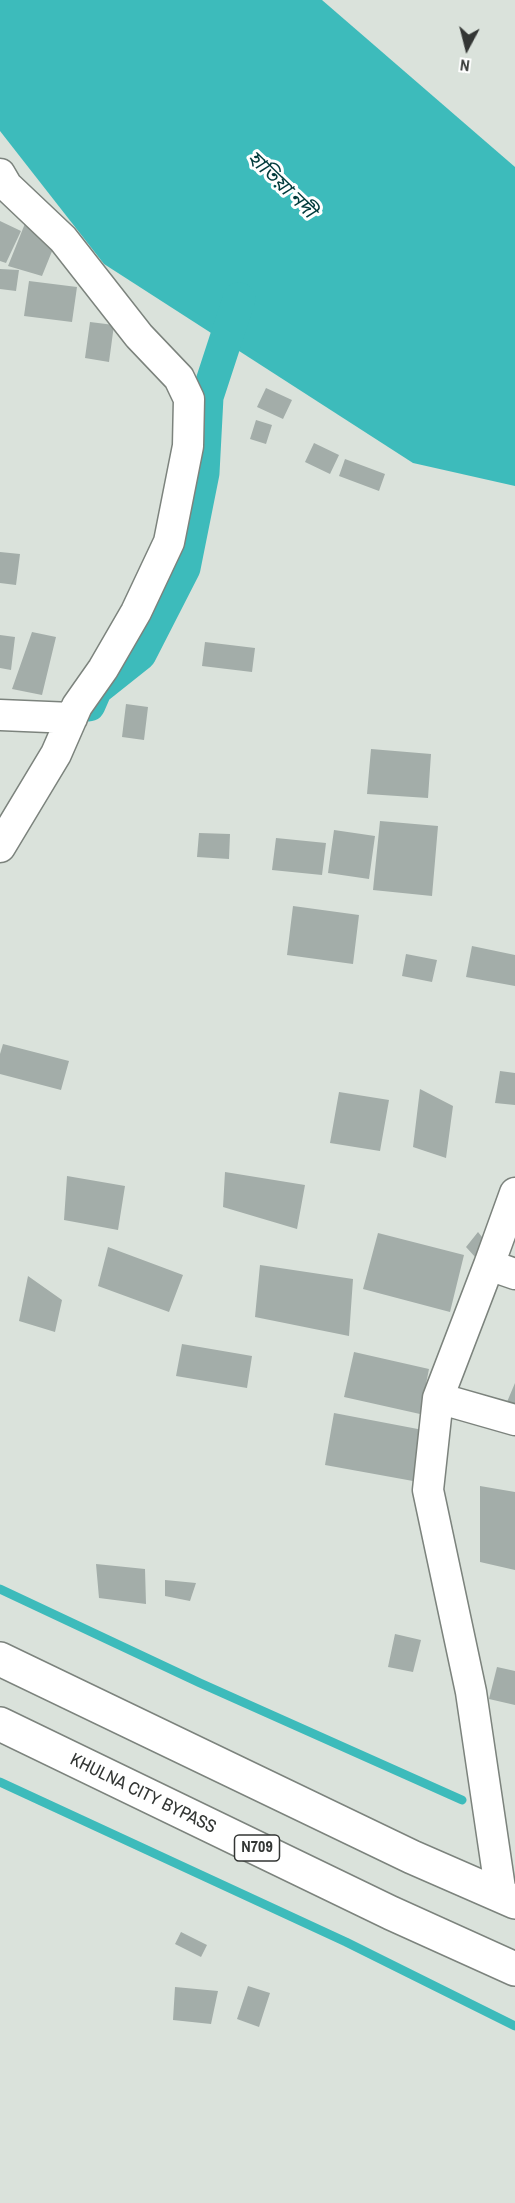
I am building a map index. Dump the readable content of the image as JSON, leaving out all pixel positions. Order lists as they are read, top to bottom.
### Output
{
  "streets": {
    "highway": ["KHULNA CITY BYPASS", "N709"]
  },
  "water": ["হাতিয়া নদী"],
  "north": "bottom"
}
